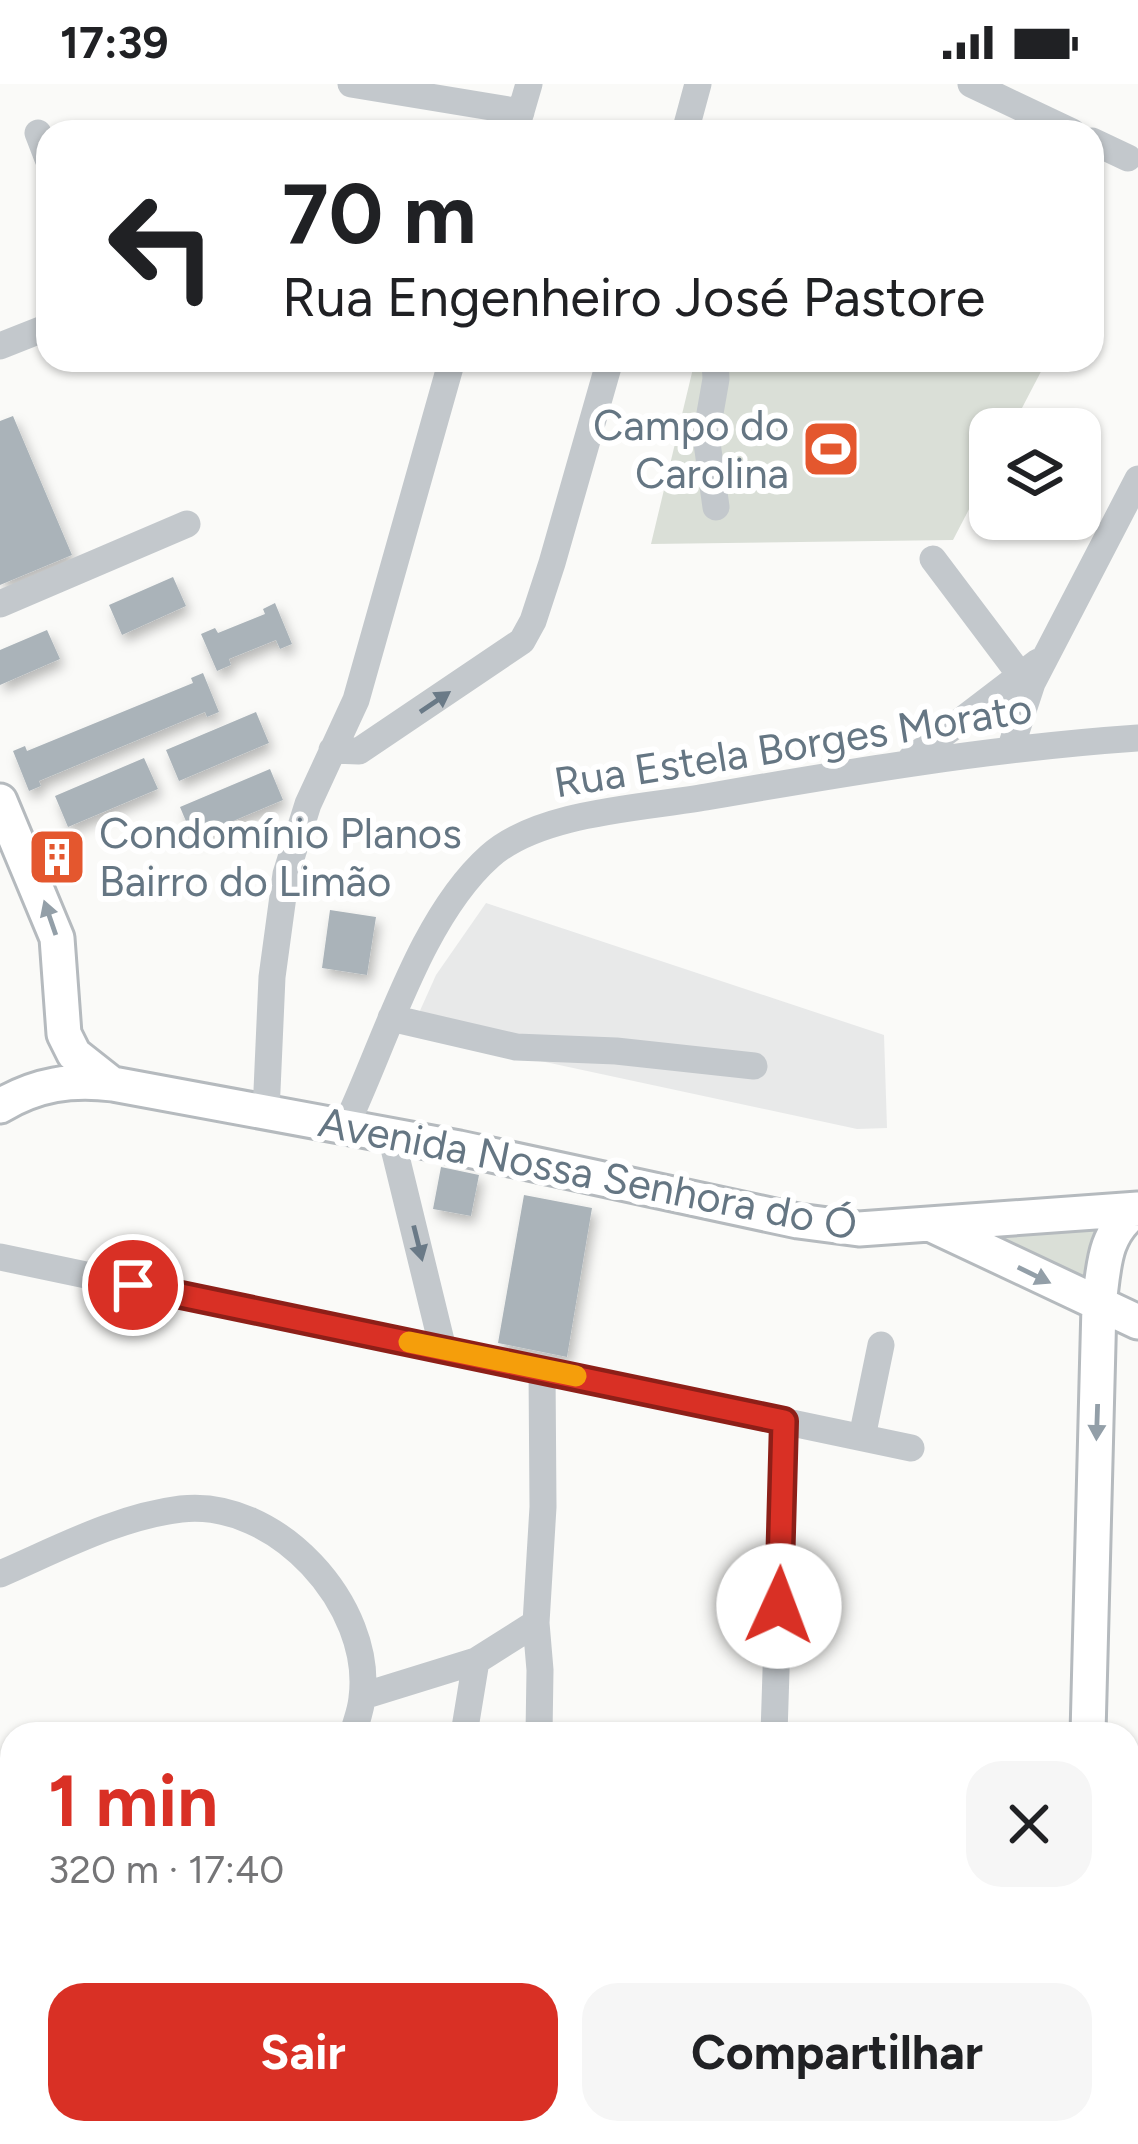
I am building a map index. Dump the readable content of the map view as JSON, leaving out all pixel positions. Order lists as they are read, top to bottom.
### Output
{
  "streets": {
    "main road": ["Avenida Nossa Senhora do Ó"],
    "street": ["Rua Estela Borges Morato"]
  },
  "crossings": [
    ["Rua Estela Borges Morato", "Avenida Nossa Senhora do Ó"]
  ],
  "places": {
    "sports": ["Campo do Carolina"],
    "building": ["Condomínio Planos Bairro do Limão"]
  },
  "page": {
    "status": "17:39",
    "turn": ["70 m", "Rua Engenheiro José Pastore"],
    "heading": ["1 min", "320 m · 17:40"],
    "buttons": ["Sair", "Compartilhar"]
  }
}
